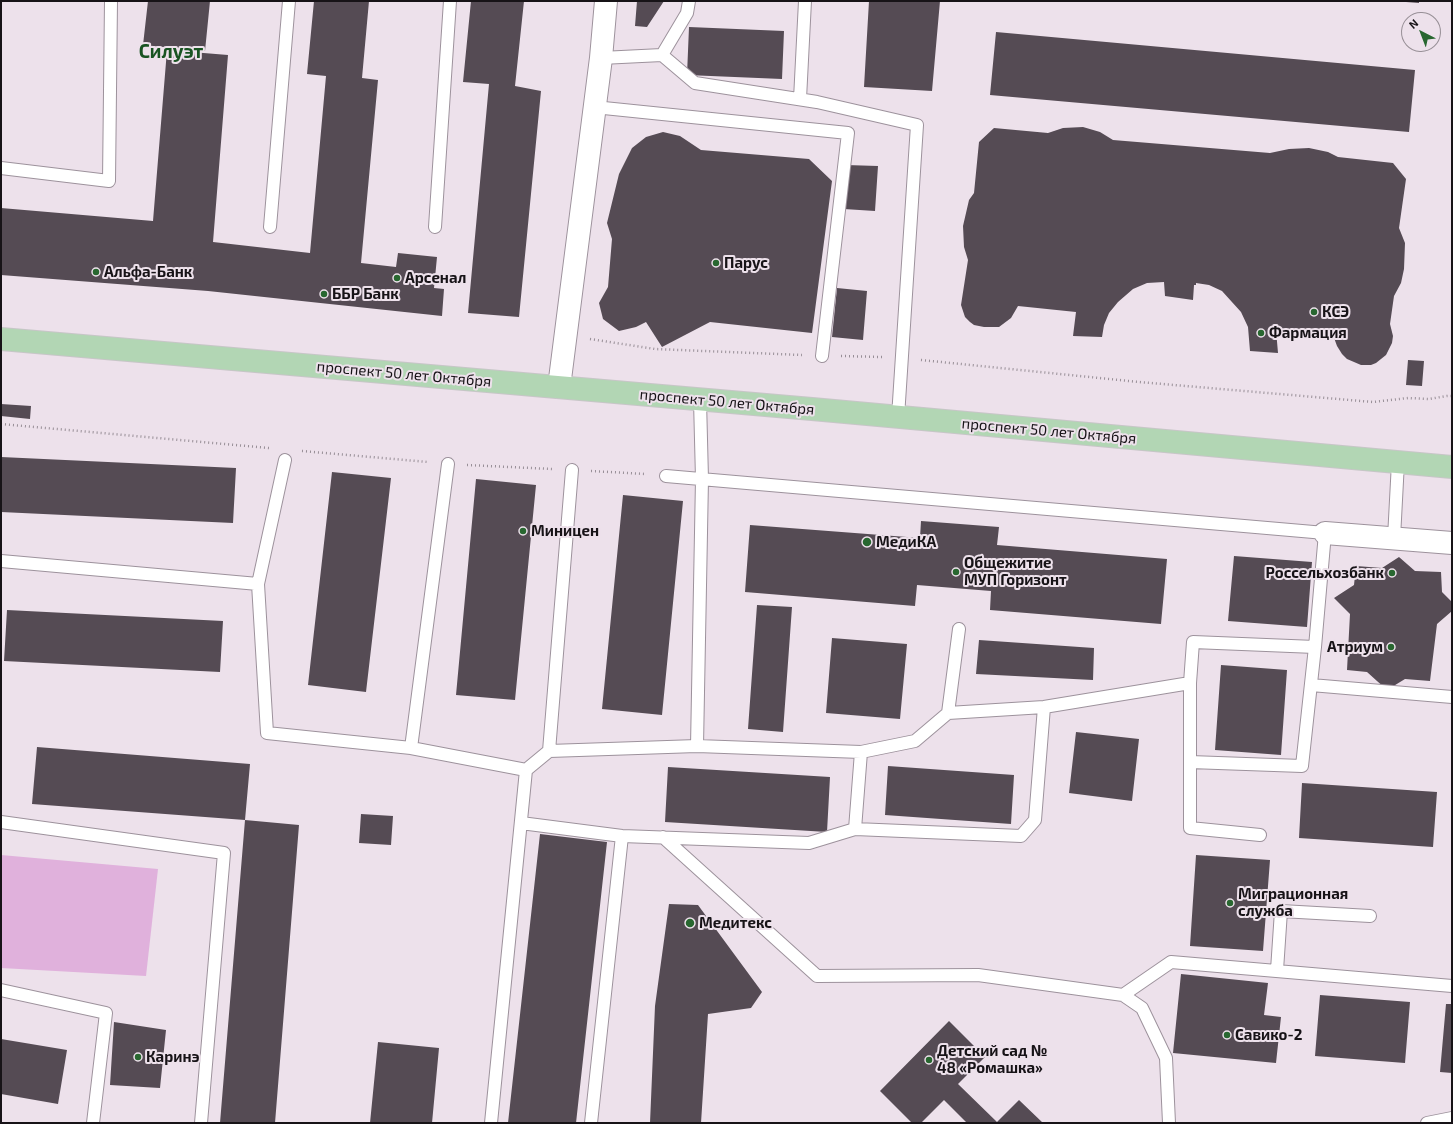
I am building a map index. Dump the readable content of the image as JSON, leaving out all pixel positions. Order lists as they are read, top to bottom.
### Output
{
  "streets": {
    "main road": ["проспект 50 лет Октября"]
  },
  "districts": ["Силуэт"],
  "places": [
    "Парус",
    "Альфа-Банк",
    "Арсенал",
    "ББР Банк",
    "КСЭ",
    "Фармация",
    "Миницен",
    "МедиКА",
    "Общежитие МУП Горизонт",
    "Россельхозбанк",
    "Атриум",
    "Миграционная служба",
    "Медитекс",
    "Савико-2",
    "Каринэ",
    "Детский сад № 48 «Ромашка»"
  ],
  "north": "top left"
}
